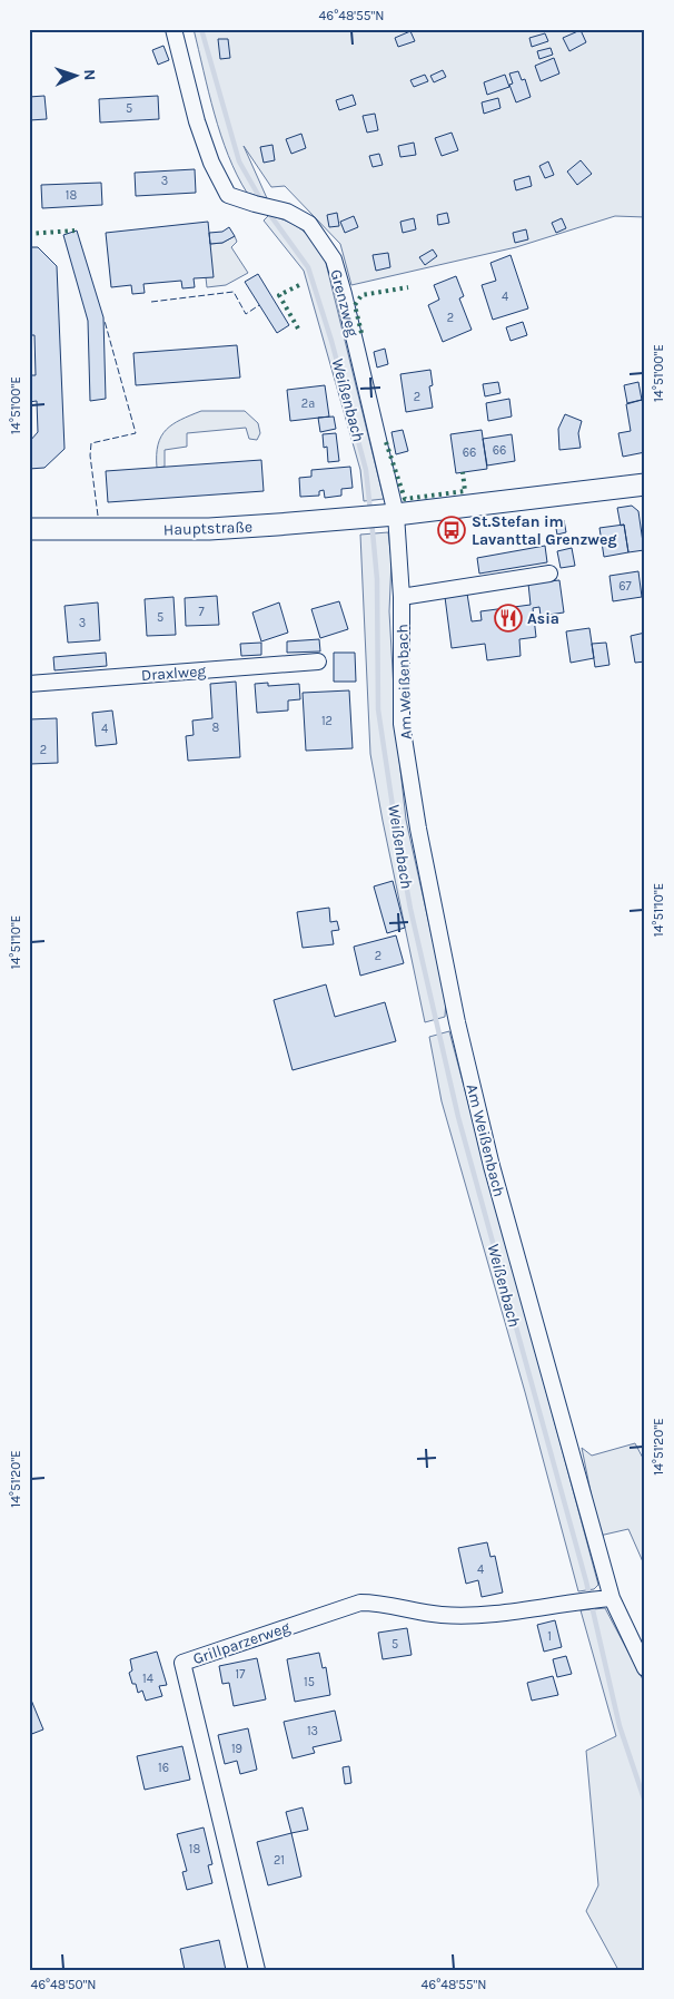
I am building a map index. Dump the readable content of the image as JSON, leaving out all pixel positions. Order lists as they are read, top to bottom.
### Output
{
  "streets": {
    "main road": ["Hauptstraße"],
    "street": [
      "Grenzweg",
      "Draxlweg",
      "Am Weißenbach",
      "Grillparzerweg"
    ]
  },
  "crossings": [
    ["Grenzweg", "Hauptstraße"],
    ["Grenzweg", "Am Weißenbach"],
    ["Hauptstraße", "Am Weißenbach"],
    ["Am Weißenbach", "Grillparzerweg"]
  ],
  "water": ["Weißenbach"],
  "places": {
    "bus stop": ["St.Stefan im Lavanttal Grenzweg"],
    "restaurant": ["Asia"]
  },
  "house_numbers": [
    "5",
    "3",
    "18",
    "4",
    "2",
    "2",
    "2a",
    "66",
    "66",
    "67",
    "7",
    "5",
    "3",
    "12",
    "8",
    "4",
    "2",
    "2",
    "4",
    "1",
    "5",
    "17",
    "14",
    "15",
    "13",
    "19",
    "16",
    "18",
    "21"
  ],
  "north": "right",
  "coordinates": [
    "46°48'55\"N",
    "14°51'00\"E",
    "14°51'10\"E",
    "14°51'20\"E",
    "46°48'50\"N"
  ]
}
